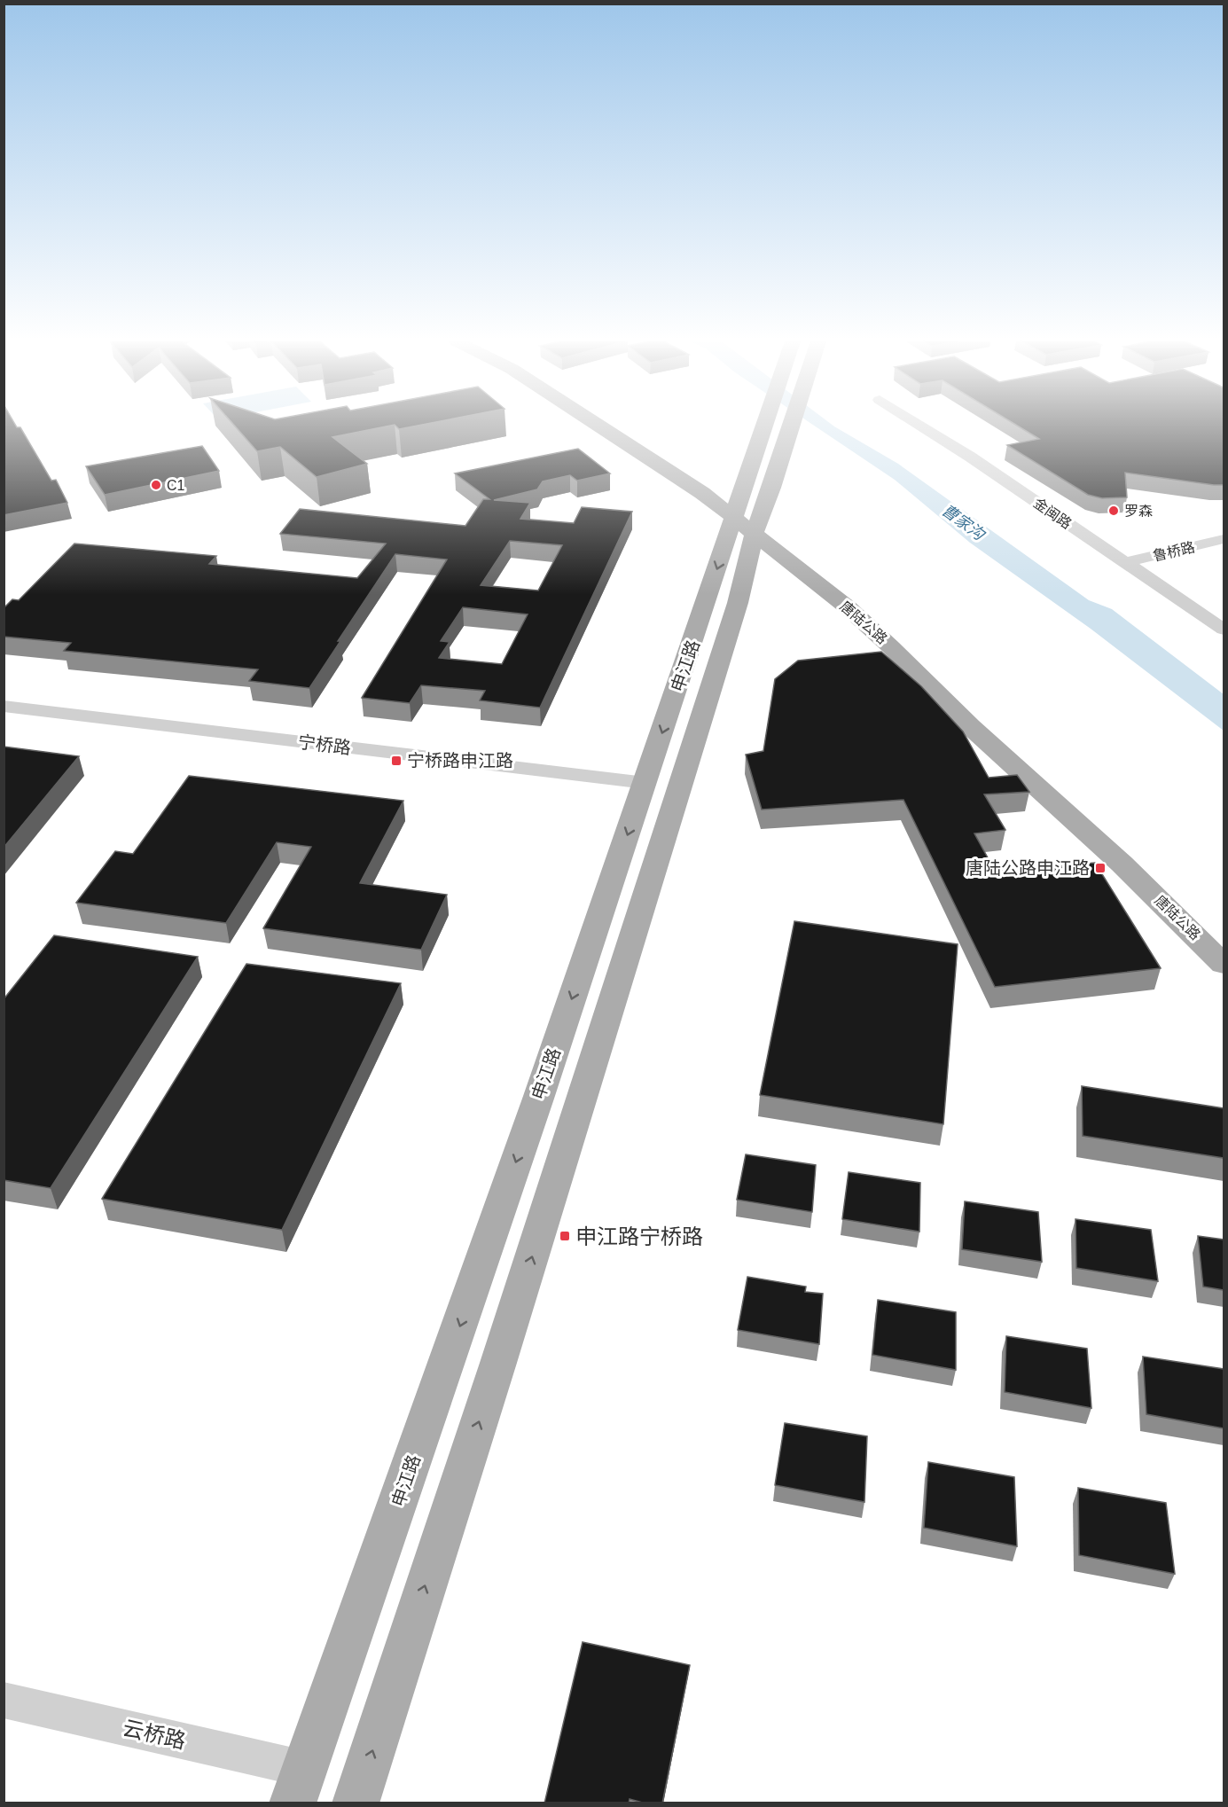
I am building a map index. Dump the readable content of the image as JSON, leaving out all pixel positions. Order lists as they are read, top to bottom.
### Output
{
  "streets": {
    "main road": ["唐陆公路", "申江路"],
    "street": [
      "金闽路",
      "鲁桥路",
      "宁桥路",
      "云桥路"
    ]
  },
  "crossings": [
    ["金闽路", "鲁桥路"],
    ["唐陆公路", "申江路"],
    ["申江路", "宁桥路"],
    ["申江路", "云桥路"]
  ],
  "water": ["曹家沟"],
  "places": {
    "other": ["C1", "罗森"],
    "transit": ["宁桥路申江路", "唐陆公路申江路", "申江路宁桥路"]
  }
}
